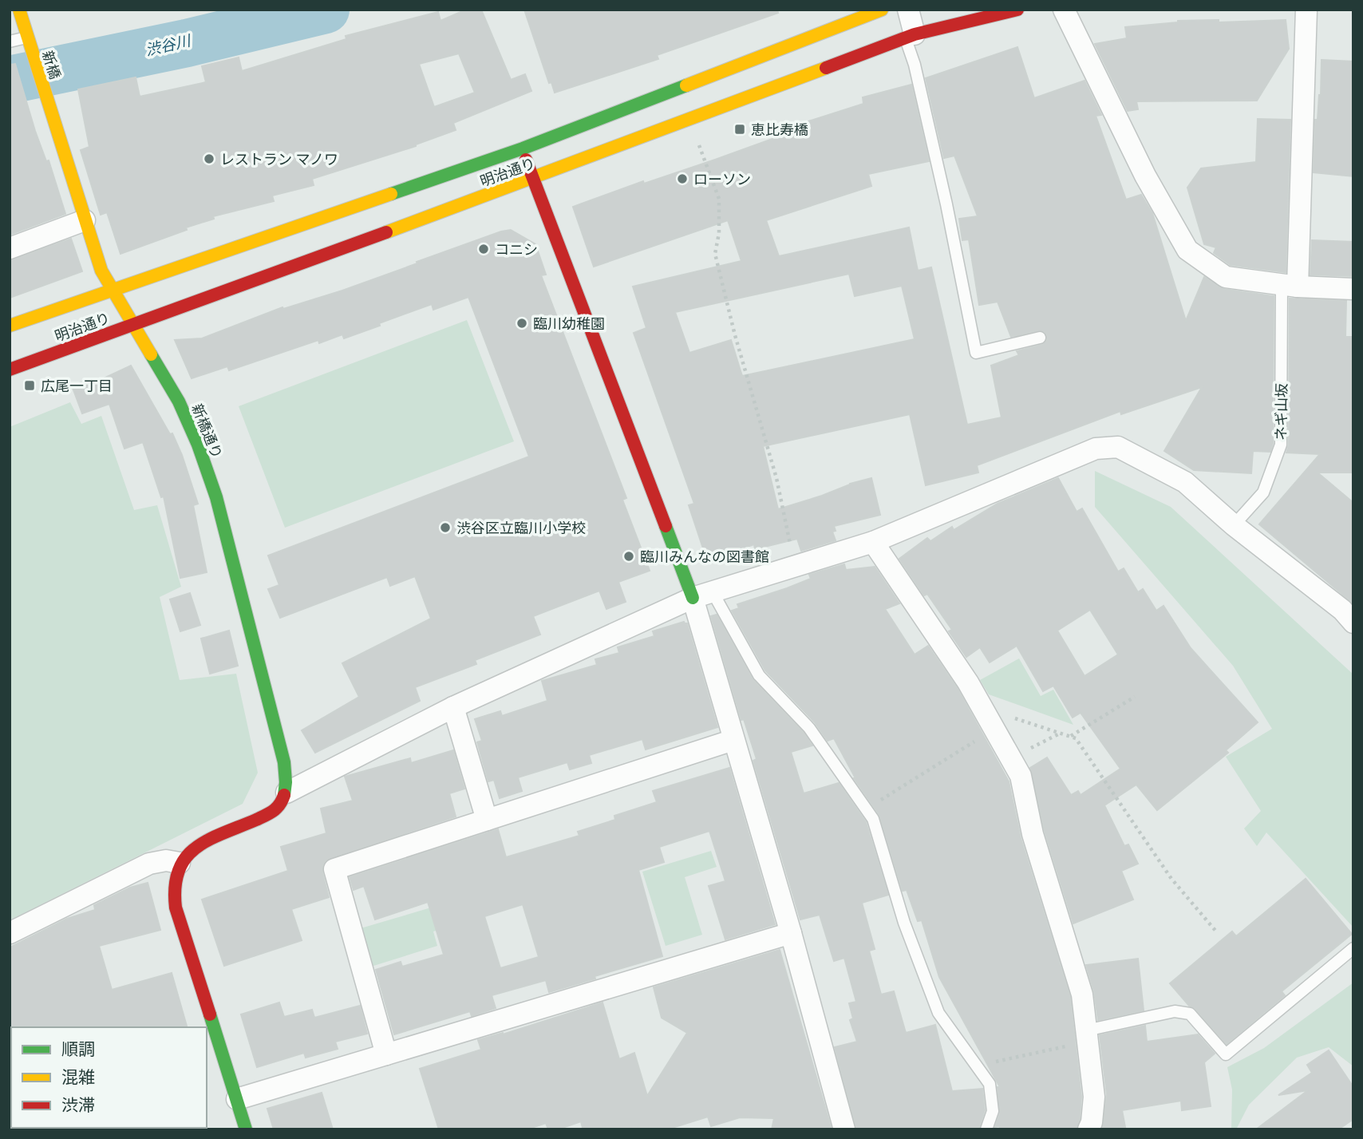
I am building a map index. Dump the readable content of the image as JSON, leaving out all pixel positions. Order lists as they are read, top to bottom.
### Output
{
  "streets": {
    "main road": ["新橋", "明治通り", "新橋通り"],
    "lane": ["ネギ山坂"]
  },
  "crossings": [
    ["新橋", "新橋通り"],
    ["明治通り", "新橋通り"]
  ],
  "water": ["渋谷川"],
  "places": {
    "transit": ["恵比寿橋", "広尾一丁目"],
    "other": [
      "レストラン マノワ",
      "ローソン",
      "コニシ",
      "臨川幼稚園",
      "渋谷区立臨川小学校",
      "臨川みんなの図書館"
    ]
  },
  "legend": ["順調", "混雑", "渋滞"]
}
